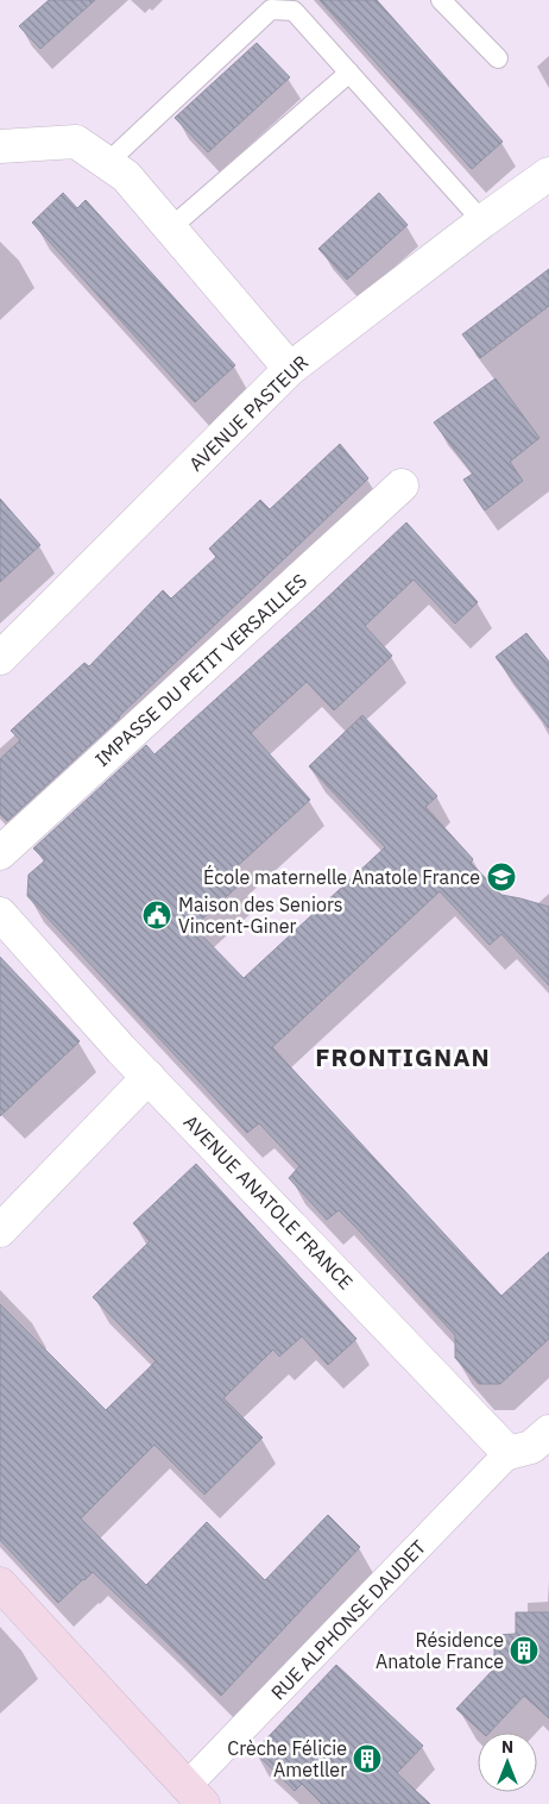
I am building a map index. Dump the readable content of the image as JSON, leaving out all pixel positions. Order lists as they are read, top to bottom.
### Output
{
  "streets": {
    "street": [
      "AVENUE PASTEUR",
      "IMPASSE DU PETIT VERSAILLES",
      "AVENUE ANATOLE FRANCE",
      "RUE ALPHONSE DAUDET"
    ]
  },
  "crossings": [
    ["AVENUE ANATOLE FRANCE", "RUE ALPHONSE DAUDET"]
  ],
  "districts": ["FRONTIGNAN"],
  "places": {
    "school or university": ["École maternelle Anatole France"],
    "public building": ["Maison des Seniors Vincent-Giner"],
    "building": ["Résidence Anatole France", "Crèche Félicie Ametller"]
  },
  "north": "top"
}
